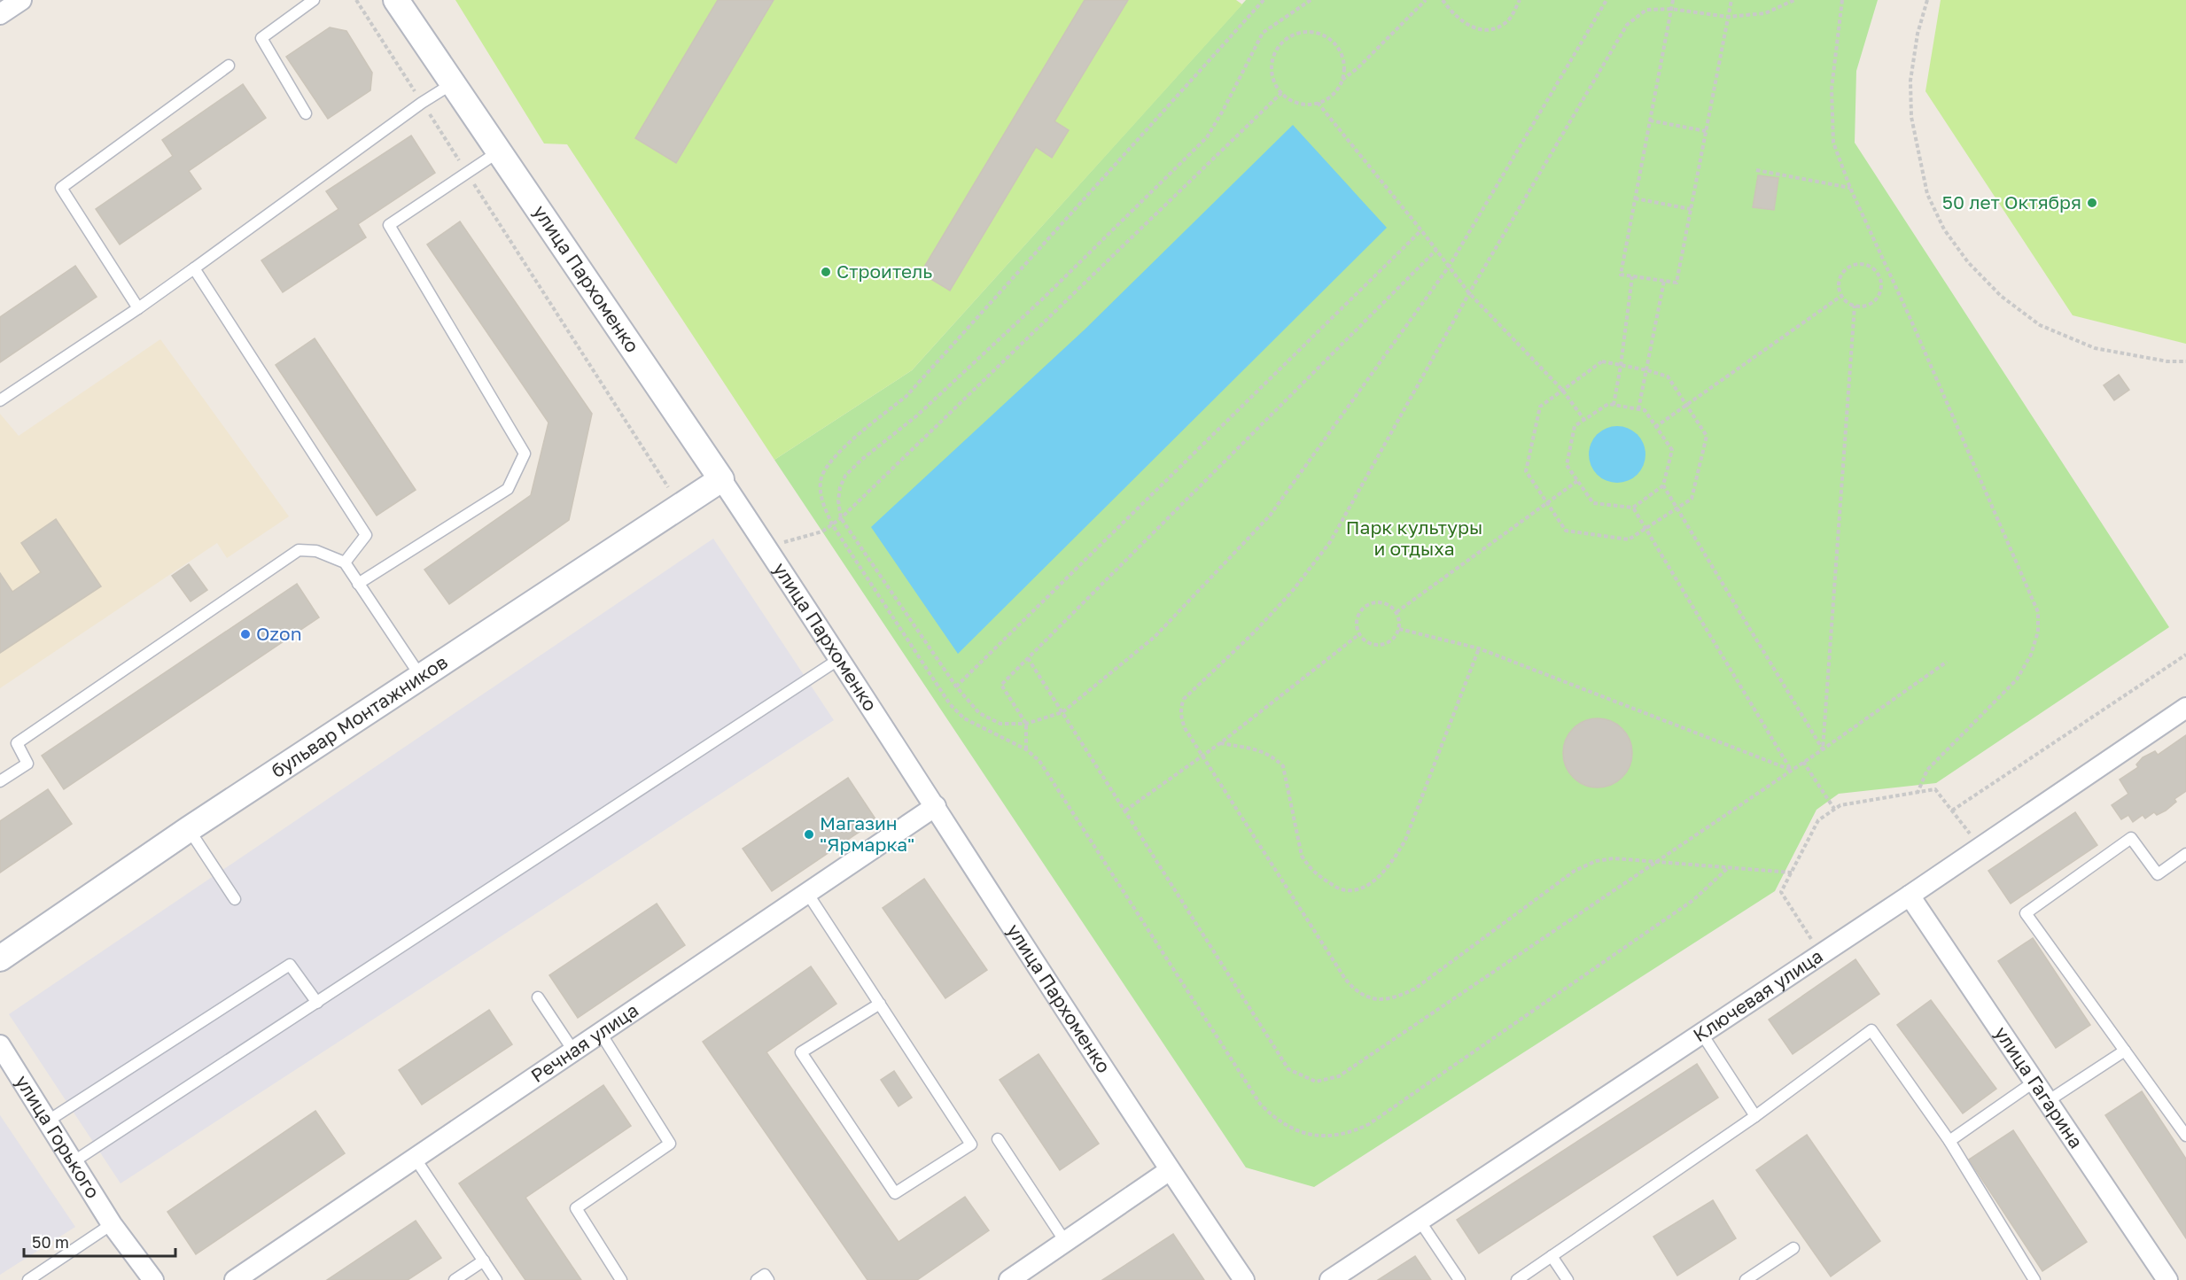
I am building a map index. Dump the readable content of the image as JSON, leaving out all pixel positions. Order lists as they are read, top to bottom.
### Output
{
  "streets": {
    "street": [
      "улица Пархоменко",
      "бульвар Монтажников",
      "Ключевая улица",
      "Речная улица",
      "улица Гагарина",
      "улица Горького"
    ]
  },
  "crossings": [
    ["улица Пархоменко", "бульвар Монтажников"],
    ["улица Пархоменко", "Речная улица"],
    ["Ключевая улица", "улица Гагарина"]
  ],
  "parks": ["Парк культуры и отдыха"],
  "places": [
    "50 лет Октября",
    "Строитель",
    "Ozon",
    "Магазин \"Ярмарка\""
  ],
  "scale_bar": "50 m"
}
